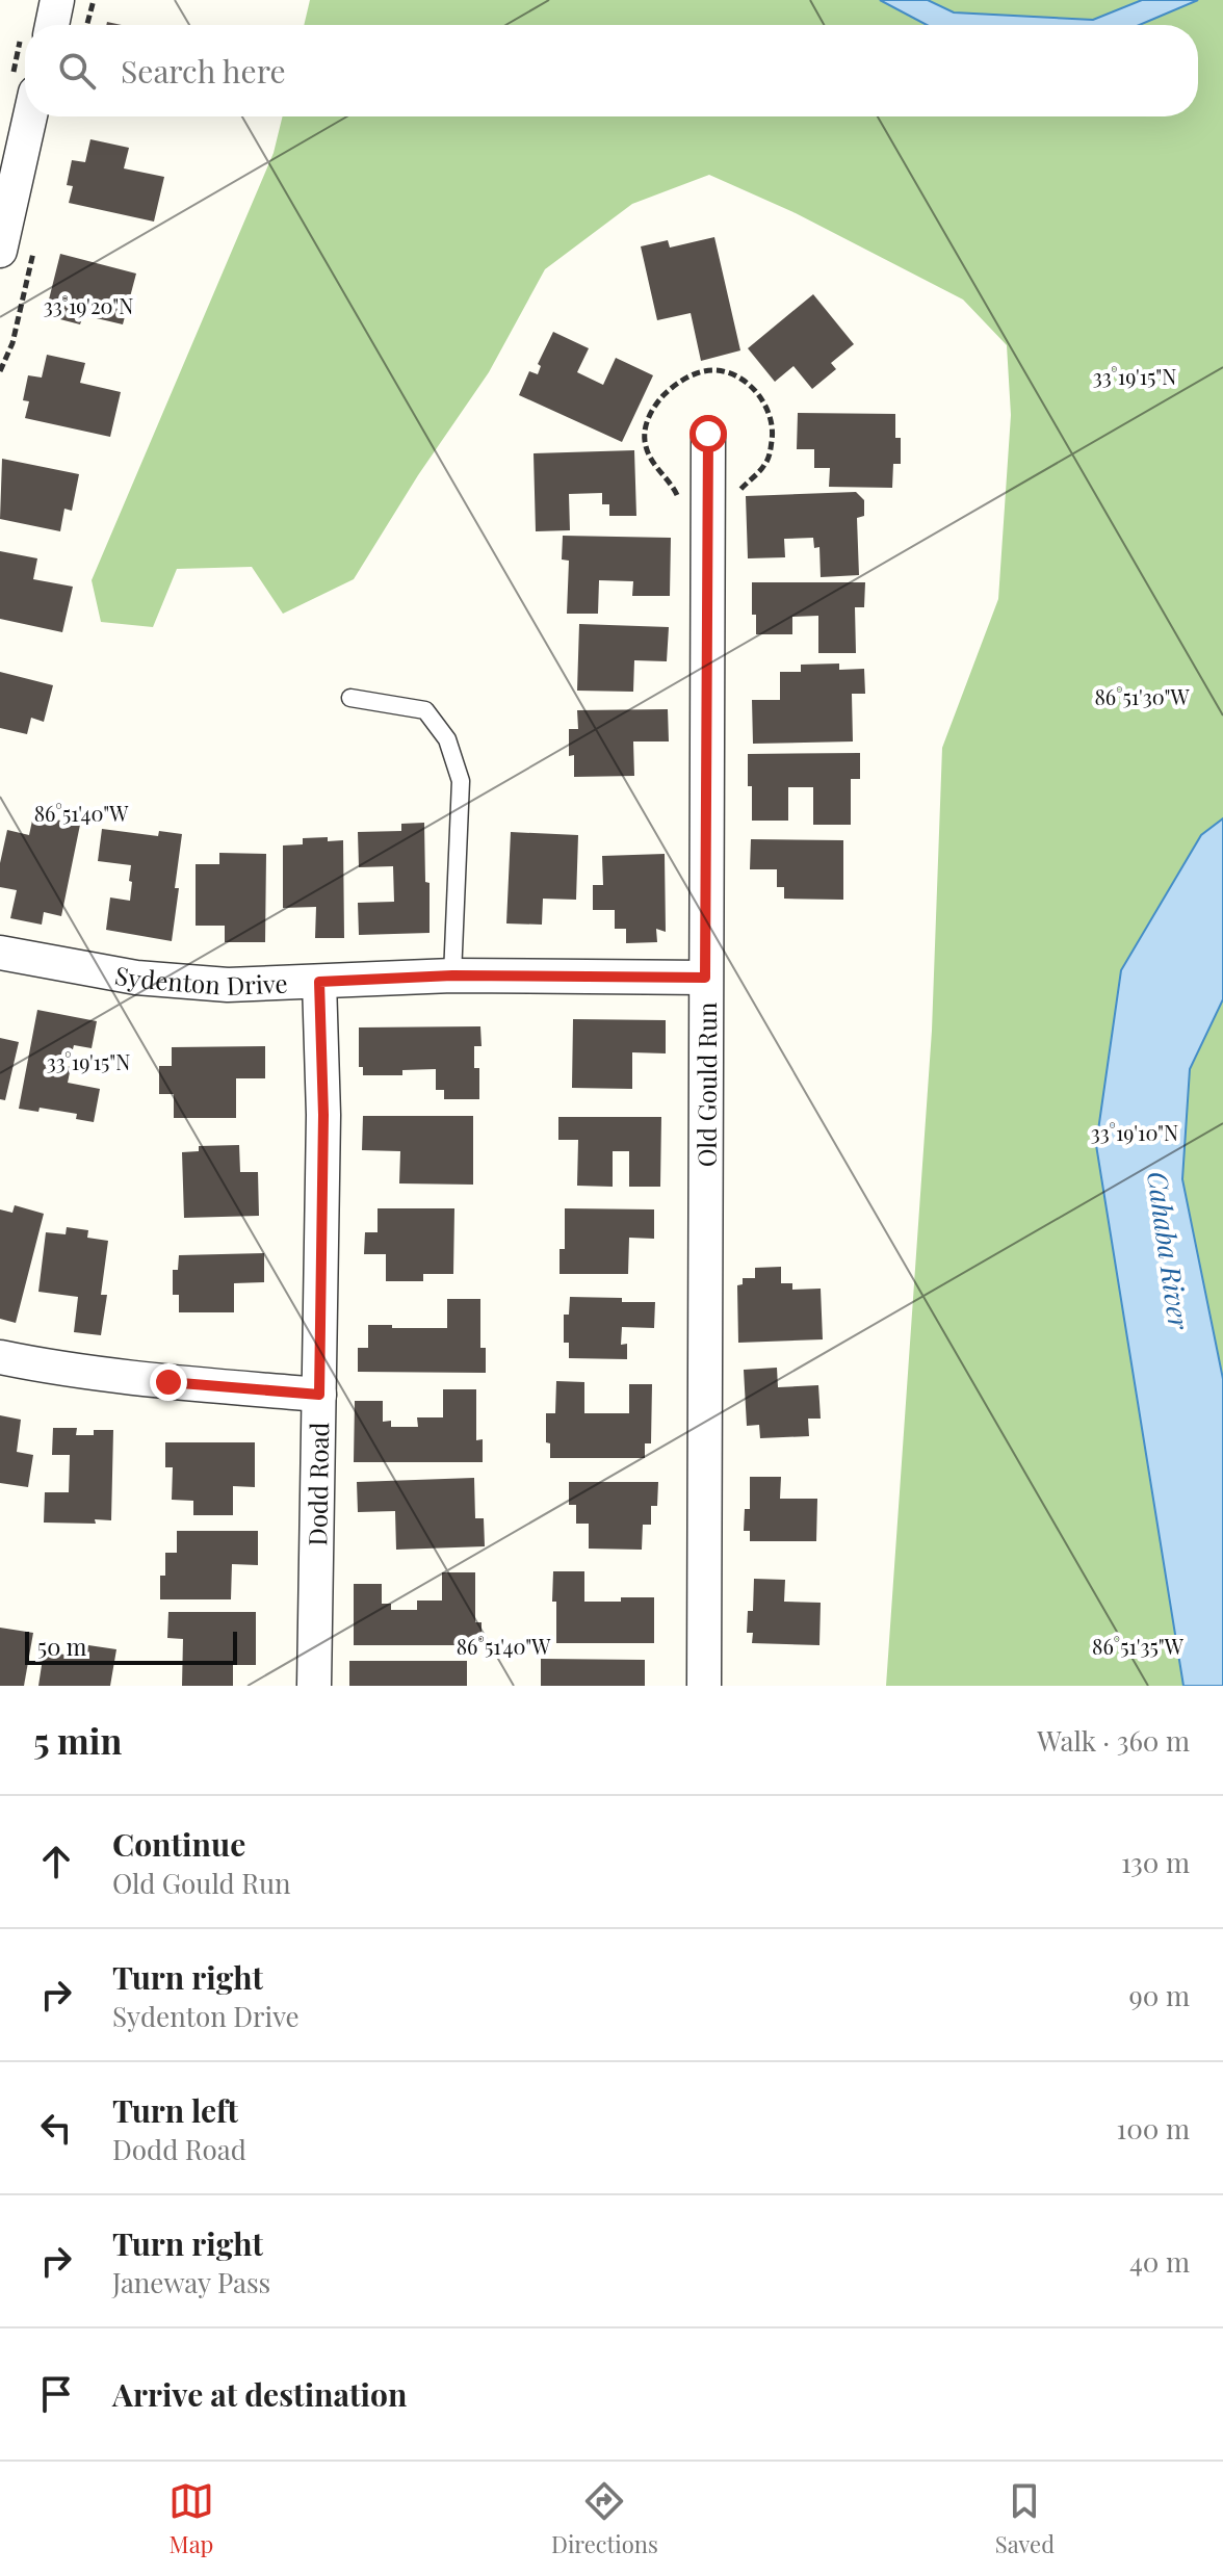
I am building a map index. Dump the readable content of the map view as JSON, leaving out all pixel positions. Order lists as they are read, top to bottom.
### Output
{
  "streets": {
    "street": ["Sydenton Drive", "Old Gould Run", "Dodd Road"]
  },
  "crossings": [
    ["Sydenton Drive", "Old Gould Run"],
    ["Sydenton Drive", "Dodd Road"]
  ],
  "water": ["Cahaba River"],
  "scale_bar": "50 m",
  "page": {
    "search": "Search here",
    "scale": "50 m",
    "heading": ["5 min", "Walk · 360 m"],
    "list": [
      ["Continue", "Old Gould Run", "130 m"],
      ["Turn right", "Sydenton Drive", "90 m"],
      ["Turn left", "Dodd Road", "100 m"],
      ["Turn right", "Janeway Pass", "40 m"],
      "Arrive at destination"
    ],
    "nav": ["Map", "Directions", "Saved"]
  },
  "coordinates": [
    "33°19'20\"N",
    "33°19'15\"N",
    "86°51'30\"W",
    "86°51'40\"W",
    "33°19'10\"N",
    "86°51'35\"W"
  ]
}
